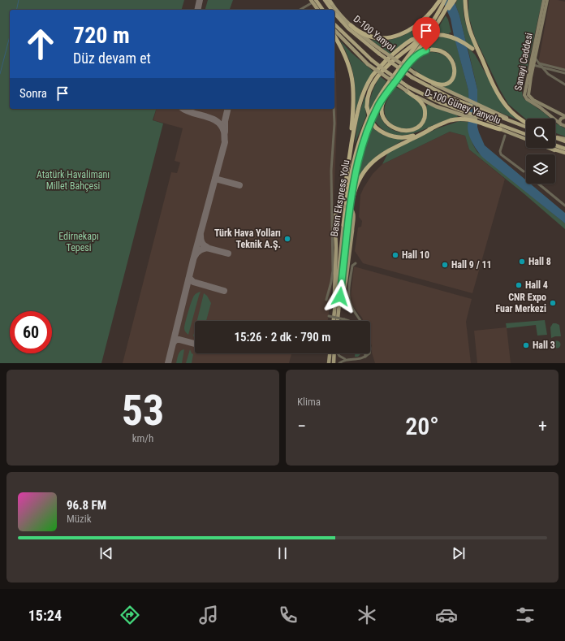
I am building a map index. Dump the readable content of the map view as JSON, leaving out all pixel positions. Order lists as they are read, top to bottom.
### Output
{
  "streets": {
    "highway": ["Basın Ekspress Yolu"],
    "main road": ["D-100 Yanyol", "Sanayi Caddesi", "D-100 Güney Yanyolu"]
  },
  "parks": ["Atatürk Havalimanı Millet Bahçesi", "Edirnekapı Tepesi"],
  "places": [
    "Türk Hava Yolları Teknik A.Ş.",
    "Hall 10",
    "Hall 8",
    "Hall 9 / 11",
    "Hall 4",
    "CNR Expo Fuar Merkezi",
    "Hall 3"
  ],
  "page": {
    "turn": ["720 m", "Düz devam et"],
    "then": "Sonra",
    "limit": "60",
    "trip": "15:26 · 2 dk · 790 m",
    "tile": [
      ["53", "km/h"],
      "Klima"
    ],
    "heat": ["−", "20°", "+"],
    "song": ["96.8 FM", "Müzik"],
    "tabs": "15:24"
  }
}
